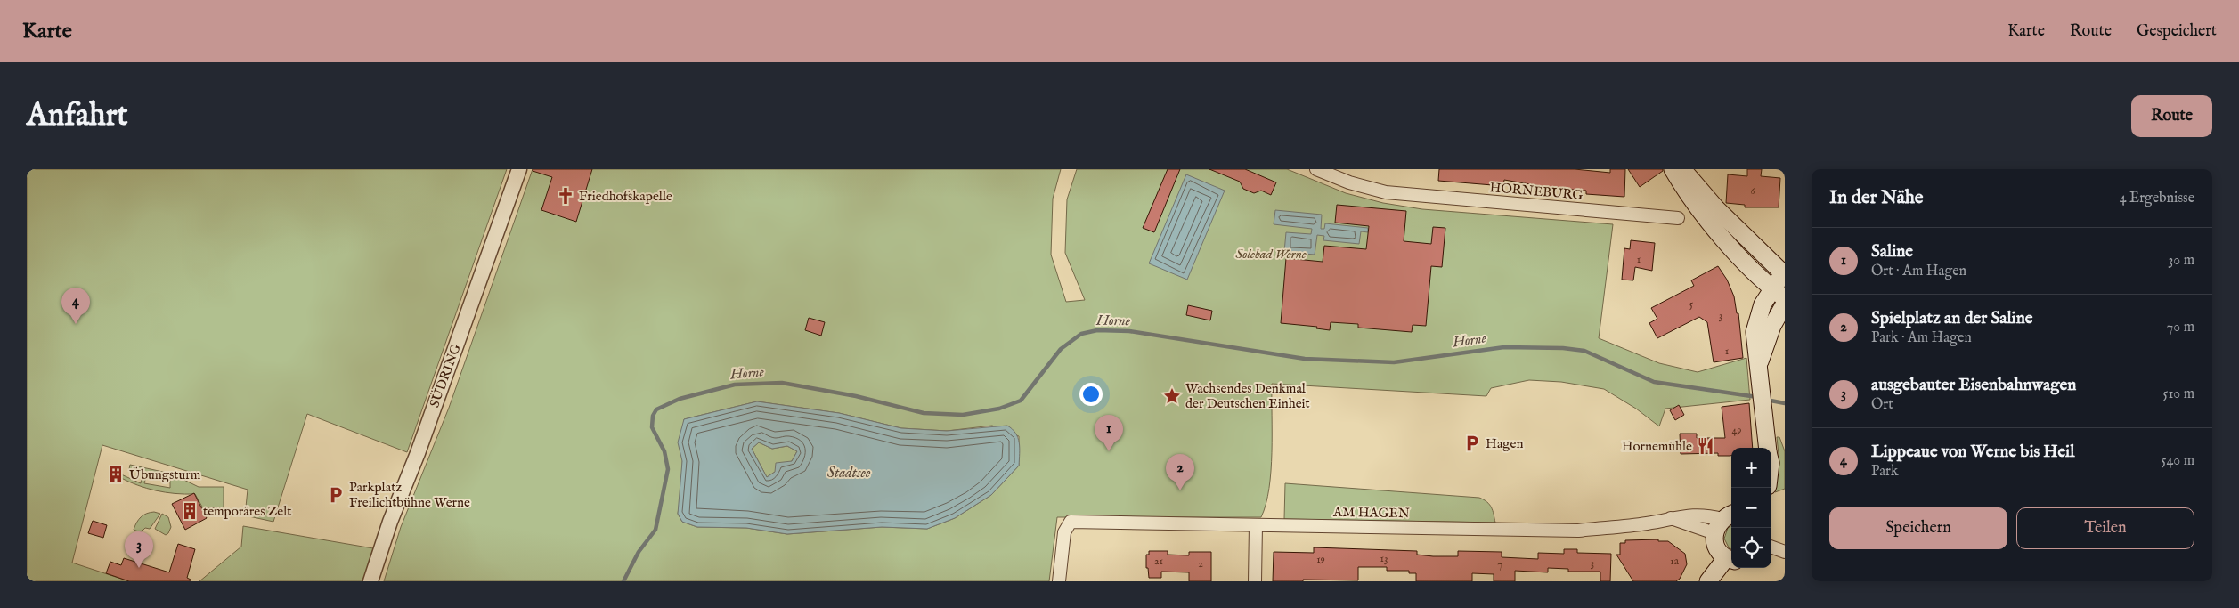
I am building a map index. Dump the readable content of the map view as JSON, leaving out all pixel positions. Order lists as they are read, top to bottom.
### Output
{
  "streets": {
    "street": ["HORNEBURG", "SÜDRING", "AM HAGEN"]
  },
  "water": ["Horne", "Stadtsee"],
  "parks": ["Solebad Werne"],
  "places": {
    "church": ["Friedhofskapelle"],
    "place": ["Wachsendes Denkmal der Deutschen Einheit"],
    "parking": ["Hagen", "Parkplatz Freilichtbühne Werne"],
    "restaurant": ["Hornemühle"],
    "building": ["Übungsturm", "temporäres Zelt"]
  },
  "house_numbers": [
    "6",
    "1",
    "5",
    "3",
    "1",
    "49",
    "13",
    "19",
    "21",
    "1a",
    "3",
    "2",
    "7"
  ],
  "page": {
    "header": "Karte",
    "nav": ["Karte", "Route", "Gespeichert"],
    "buttons": [
      "Route",
      ["Speichern", "Teilen"]
    ],
    "title": "Anfahrt",
    "heading": ["In der Nähe", "4 Ergebnisse"],
    "list": [
      {
        "mark": "1",
        "name": "Saline",
        "note": "Ort · Am Hagen",
        "value": "30 m"
      },
      {
        "mark": "2",
        "name": "Spielplatz an der Saline",
        "note": "Park · Am Hagen",
        "value": "70 m"
      },
      {
        "mark": "3",
        "name": "ausgebauter Eisenbahnwagen",
        "note": "Ort",
        "value": "510 m"
      },
      {
        "mark": "4",
        "name": "Lippeaue von Werne bis Heil",
        "note": "Park",
        "value": "540 m"
      }
    ],
    "pins": [
      "4",
      "1",
      "2",
      "3"
    ],
    "map_buttons": ["+", "−"]
  }
}
